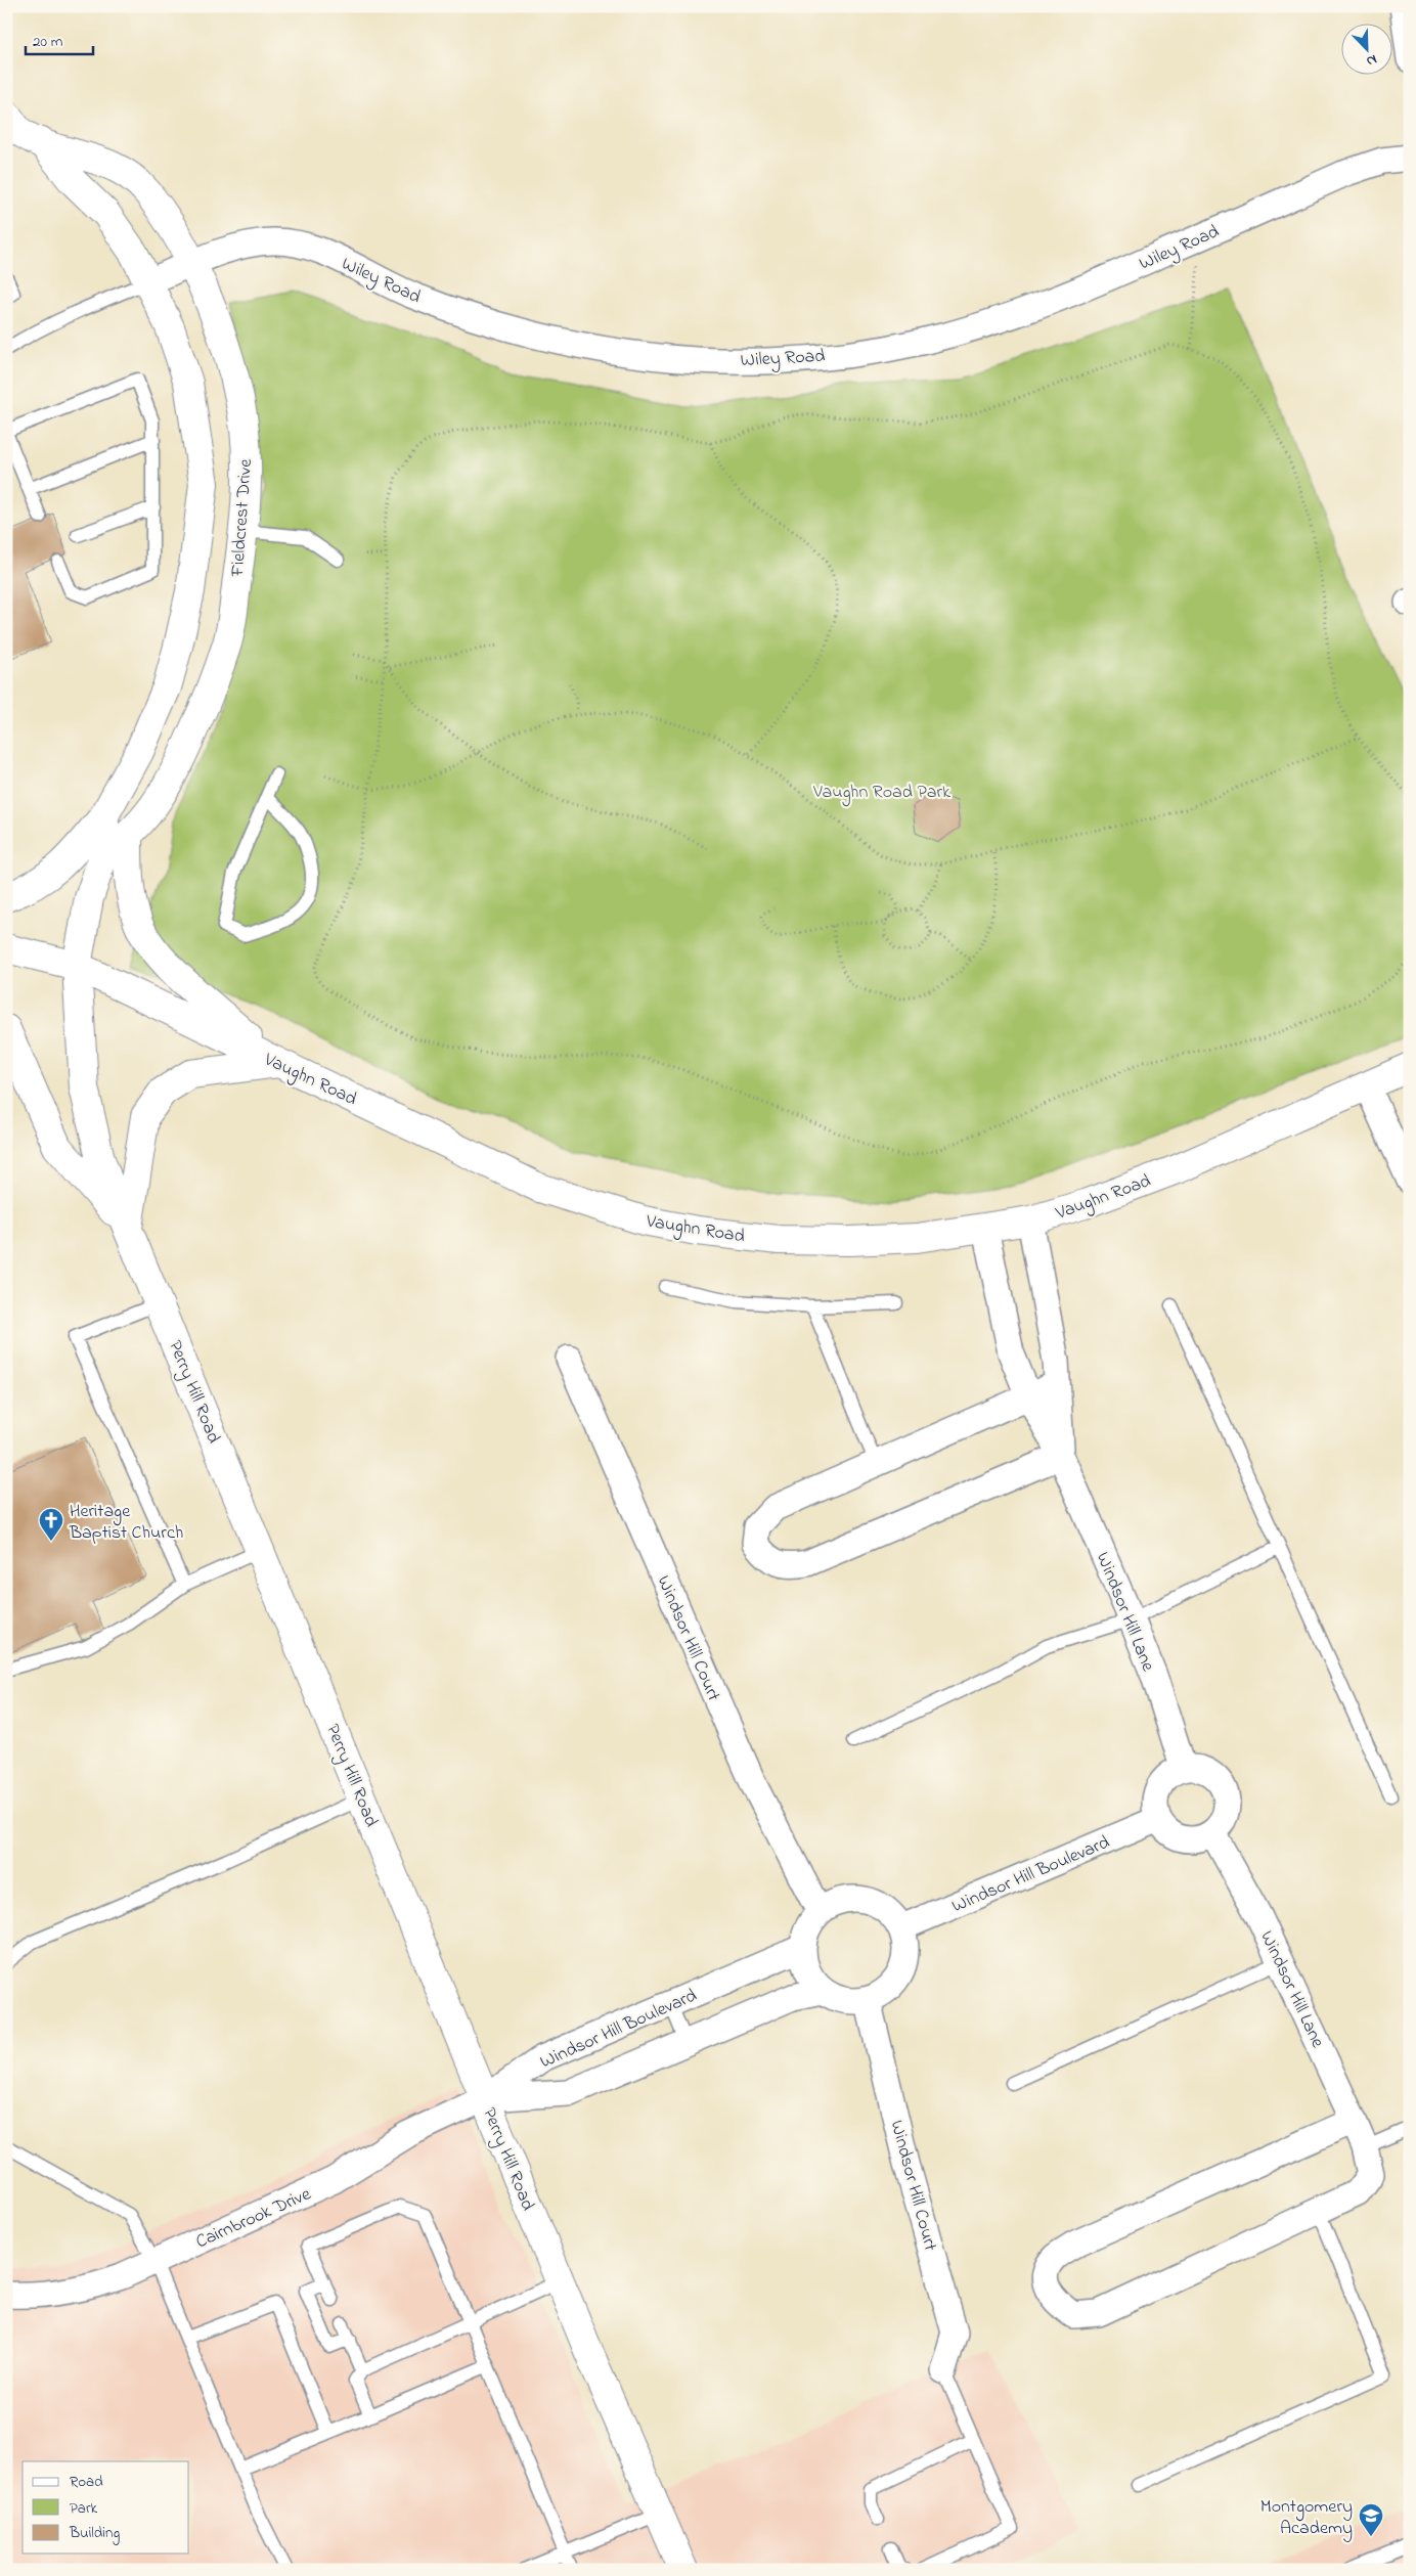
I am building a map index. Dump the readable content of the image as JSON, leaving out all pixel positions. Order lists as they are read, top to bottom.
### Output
{
  "streets": {
    "main road": ["Fieldcrest Drive", "Vaughn Road", "Perry Hill Road"],
    "street": [
      "Wiley Road",
      "Windsor Hill Lane",
      "Windsor Hill Court",
      "Windsor Hill Boulevard",
      "Cairnbrook Drive"
    ]
  },
  "crossings": [
    ["Wiley Road", "Fieldcrest Drive"],
    ["Fieldcrest Drive", "Vaughn Road"],
    ["Fieldcrest Drive", "Perry Hill Road"],
    ["Vaughn Road", "Perry Hill Road"],
    ["Vaughn Road", "Windsor Hill Lane"],
    ["Perry Hill Road", "Windsor Hill Boulevard"],
    ["Perry Hill Road", "Cairnbrook Drive"],
    ["Windsor Hill Lane", "Windsor Hill Boulevard"],
    ["Windsor Hill Court", "Windsor Hill Boulevard"],
    ["Windsor Hill Boulevard", "Cairnbrook Drive"]
  ],
  "parks": ["Vaughn Road Park"],
  "places": {
    "church": ["Heritage Baptist Church"],
    "school or university": ["Montgomery Academy"]
  },
  "legend": ["Road", "Park", "Building"],
  "scale_bar": "20 m",
  "north": "bottom right"
}
